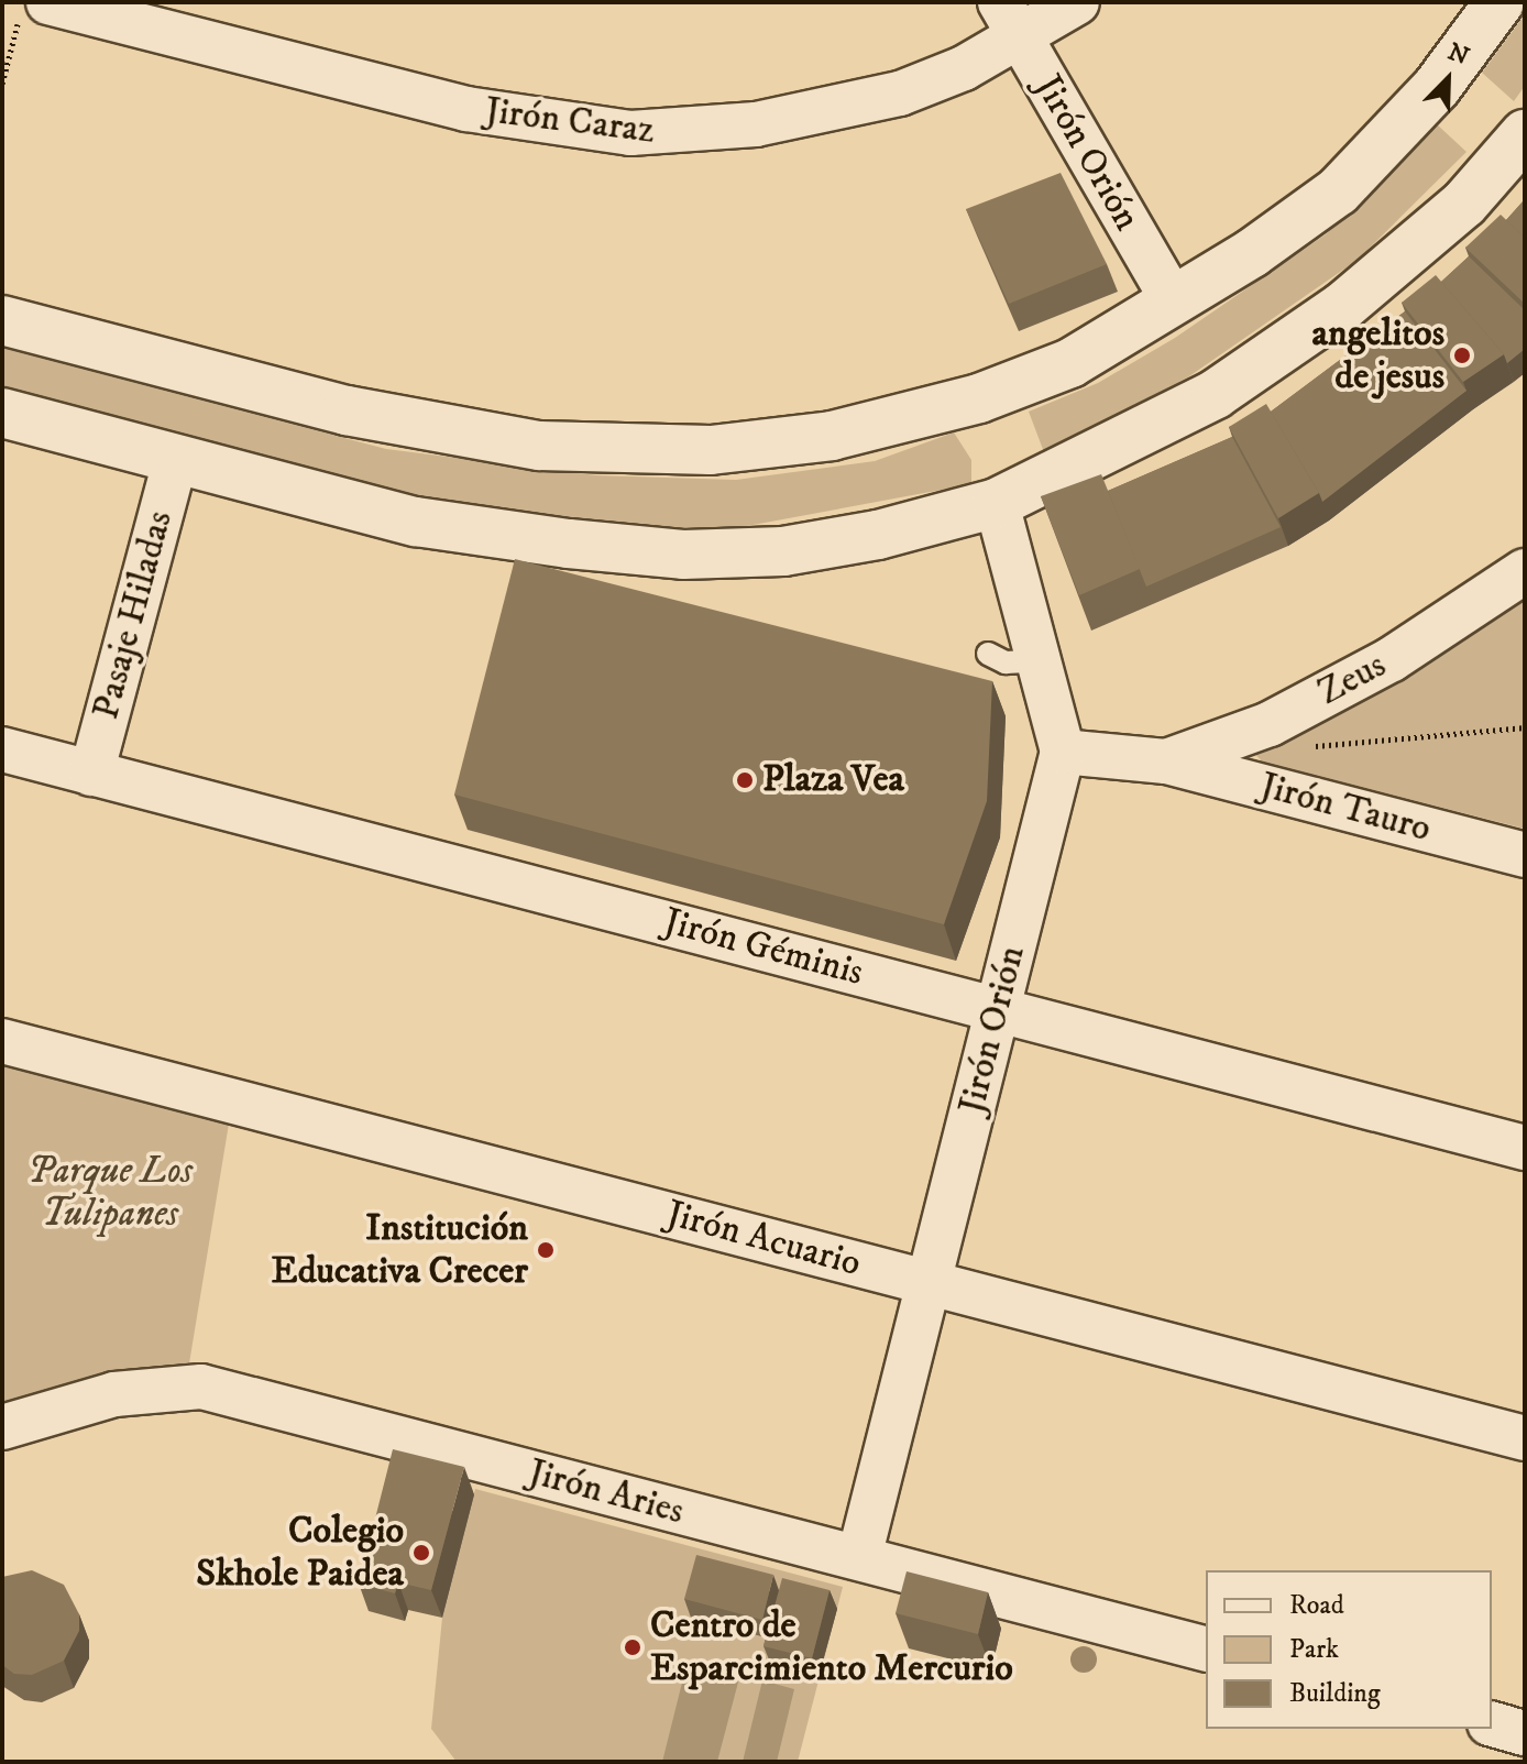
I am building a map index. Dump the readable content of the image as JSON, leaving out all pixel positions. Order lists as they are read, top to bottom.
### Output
{
  "streets": {
    "street": [
      "Jirón Caraz",
      "Jirón Orión",
      "Pasaje Hiladas",
      "Zeus",
      "Jirón Tauro",
      "Jirón Géminis",
      "Jirón Acuario",
      "Jirón Aries"
    ]
  },
  "crossings": [
    ["Jirón Caraz", "Jirón Orión"],
    ["Jirón Orión", "Jirón Tauro"],
    ["Jirón Orión", "Jirón Géminis"],
    ["Jirón Orión", "Jirón Acuario"],
    ["Jirón Orión", "Jirón Aries"],
    ["Pasaje Hiladas", "Jirón Géminis"],
    ["Zeus", "Jirón Tauro"]
  ],
  "parks": ["Parque Los Tulipanes"],
  "places": [
    "angelitos de jesus",
    "Plaza Vea",
    "Institución Educativa Crecer",
    "Colegio Skhole Paidea",
    "Centro de Esparcimiento Mercurio"
  ],
  "legend": ["Road", "Park", "Building"],
  "north": "top right"
}
